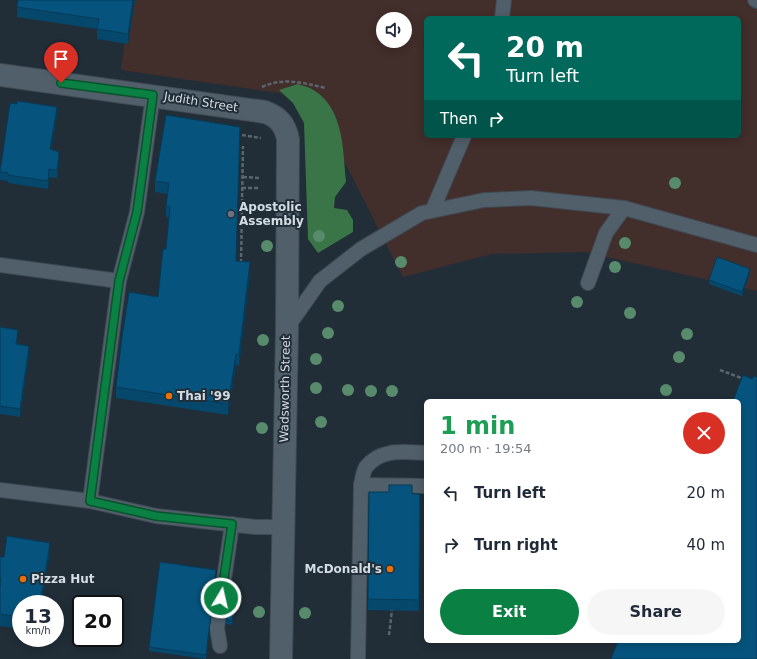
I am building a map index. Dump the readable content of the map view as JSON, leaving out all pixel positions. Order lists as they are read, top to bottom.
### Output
{
  "streets": {
    "street": ["Judith Street", "Wadsworth Street"]
  },
  "crossings": [
    ["Judith Street", "Wadsworth Street"]
  ],
  "places": [
    "Apostolic Assembly",
    "Thai '99",
    "McDonald's",
    "Pizza Hut"
  ],
  "page": {
    "turn": ["20 m", "Turn left"],
    "then": "Then",
    "heading": ["1 min", "200 m · 19:54"],
    "list": [
      {
        "name": "Turn left",
        "value": "20 m"
      },
      {
        "name": "Turn right",
        "value": "40 m"
      }
    ],
    "buttons": ["Exit", "Share"],
    "speed": "13 km/h",
    "limit": "20"
  }
}
